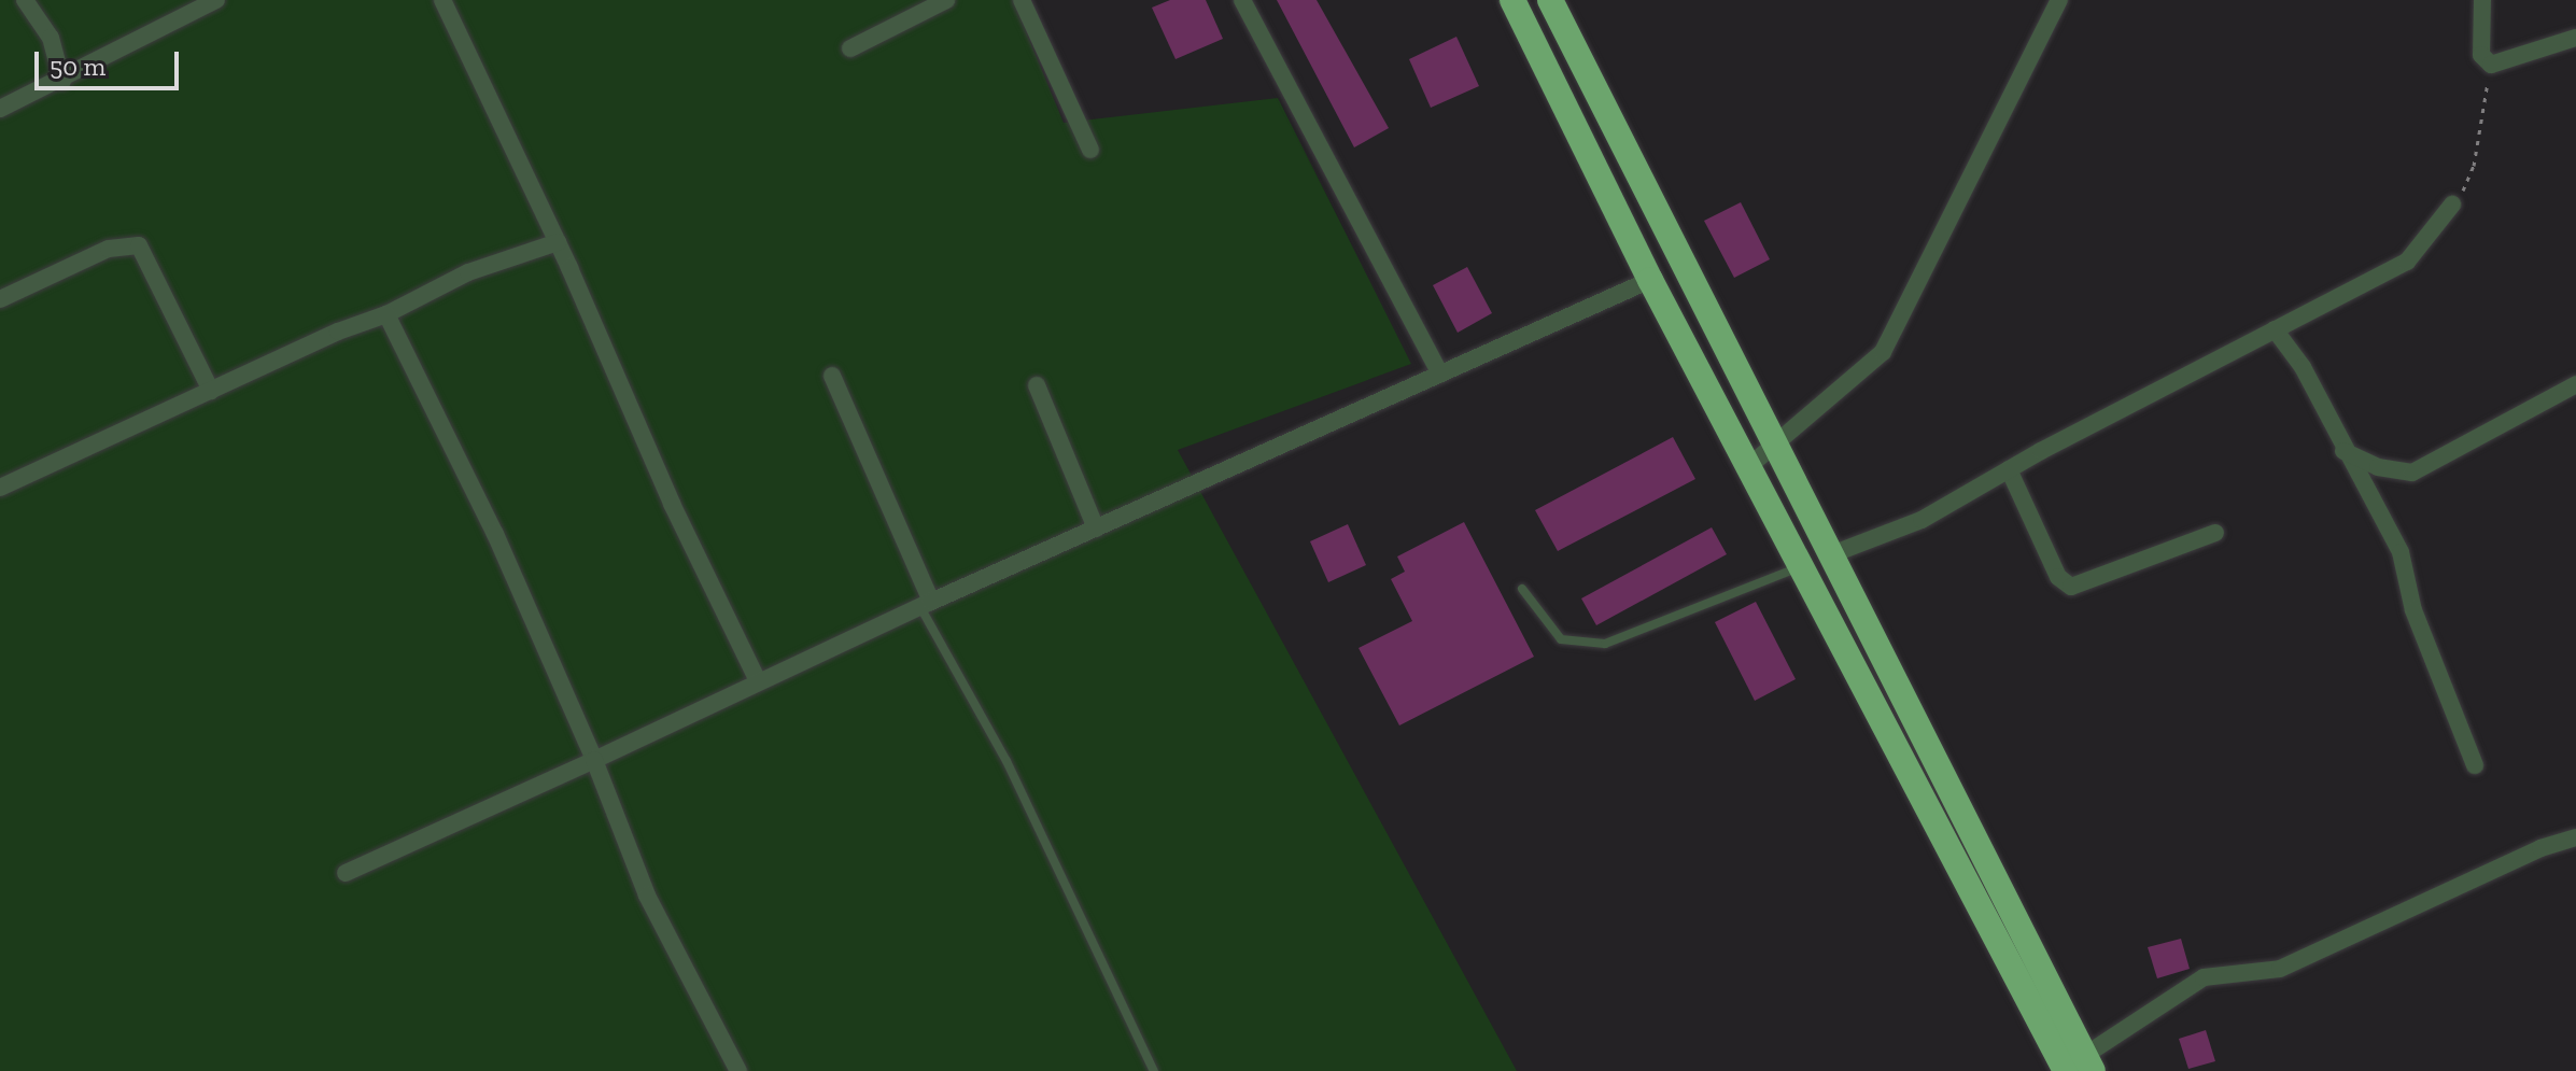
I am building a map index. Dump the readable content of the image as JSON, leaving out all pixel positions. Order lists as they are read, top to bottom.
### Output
{
  "scale_bar": "50 m"
}
